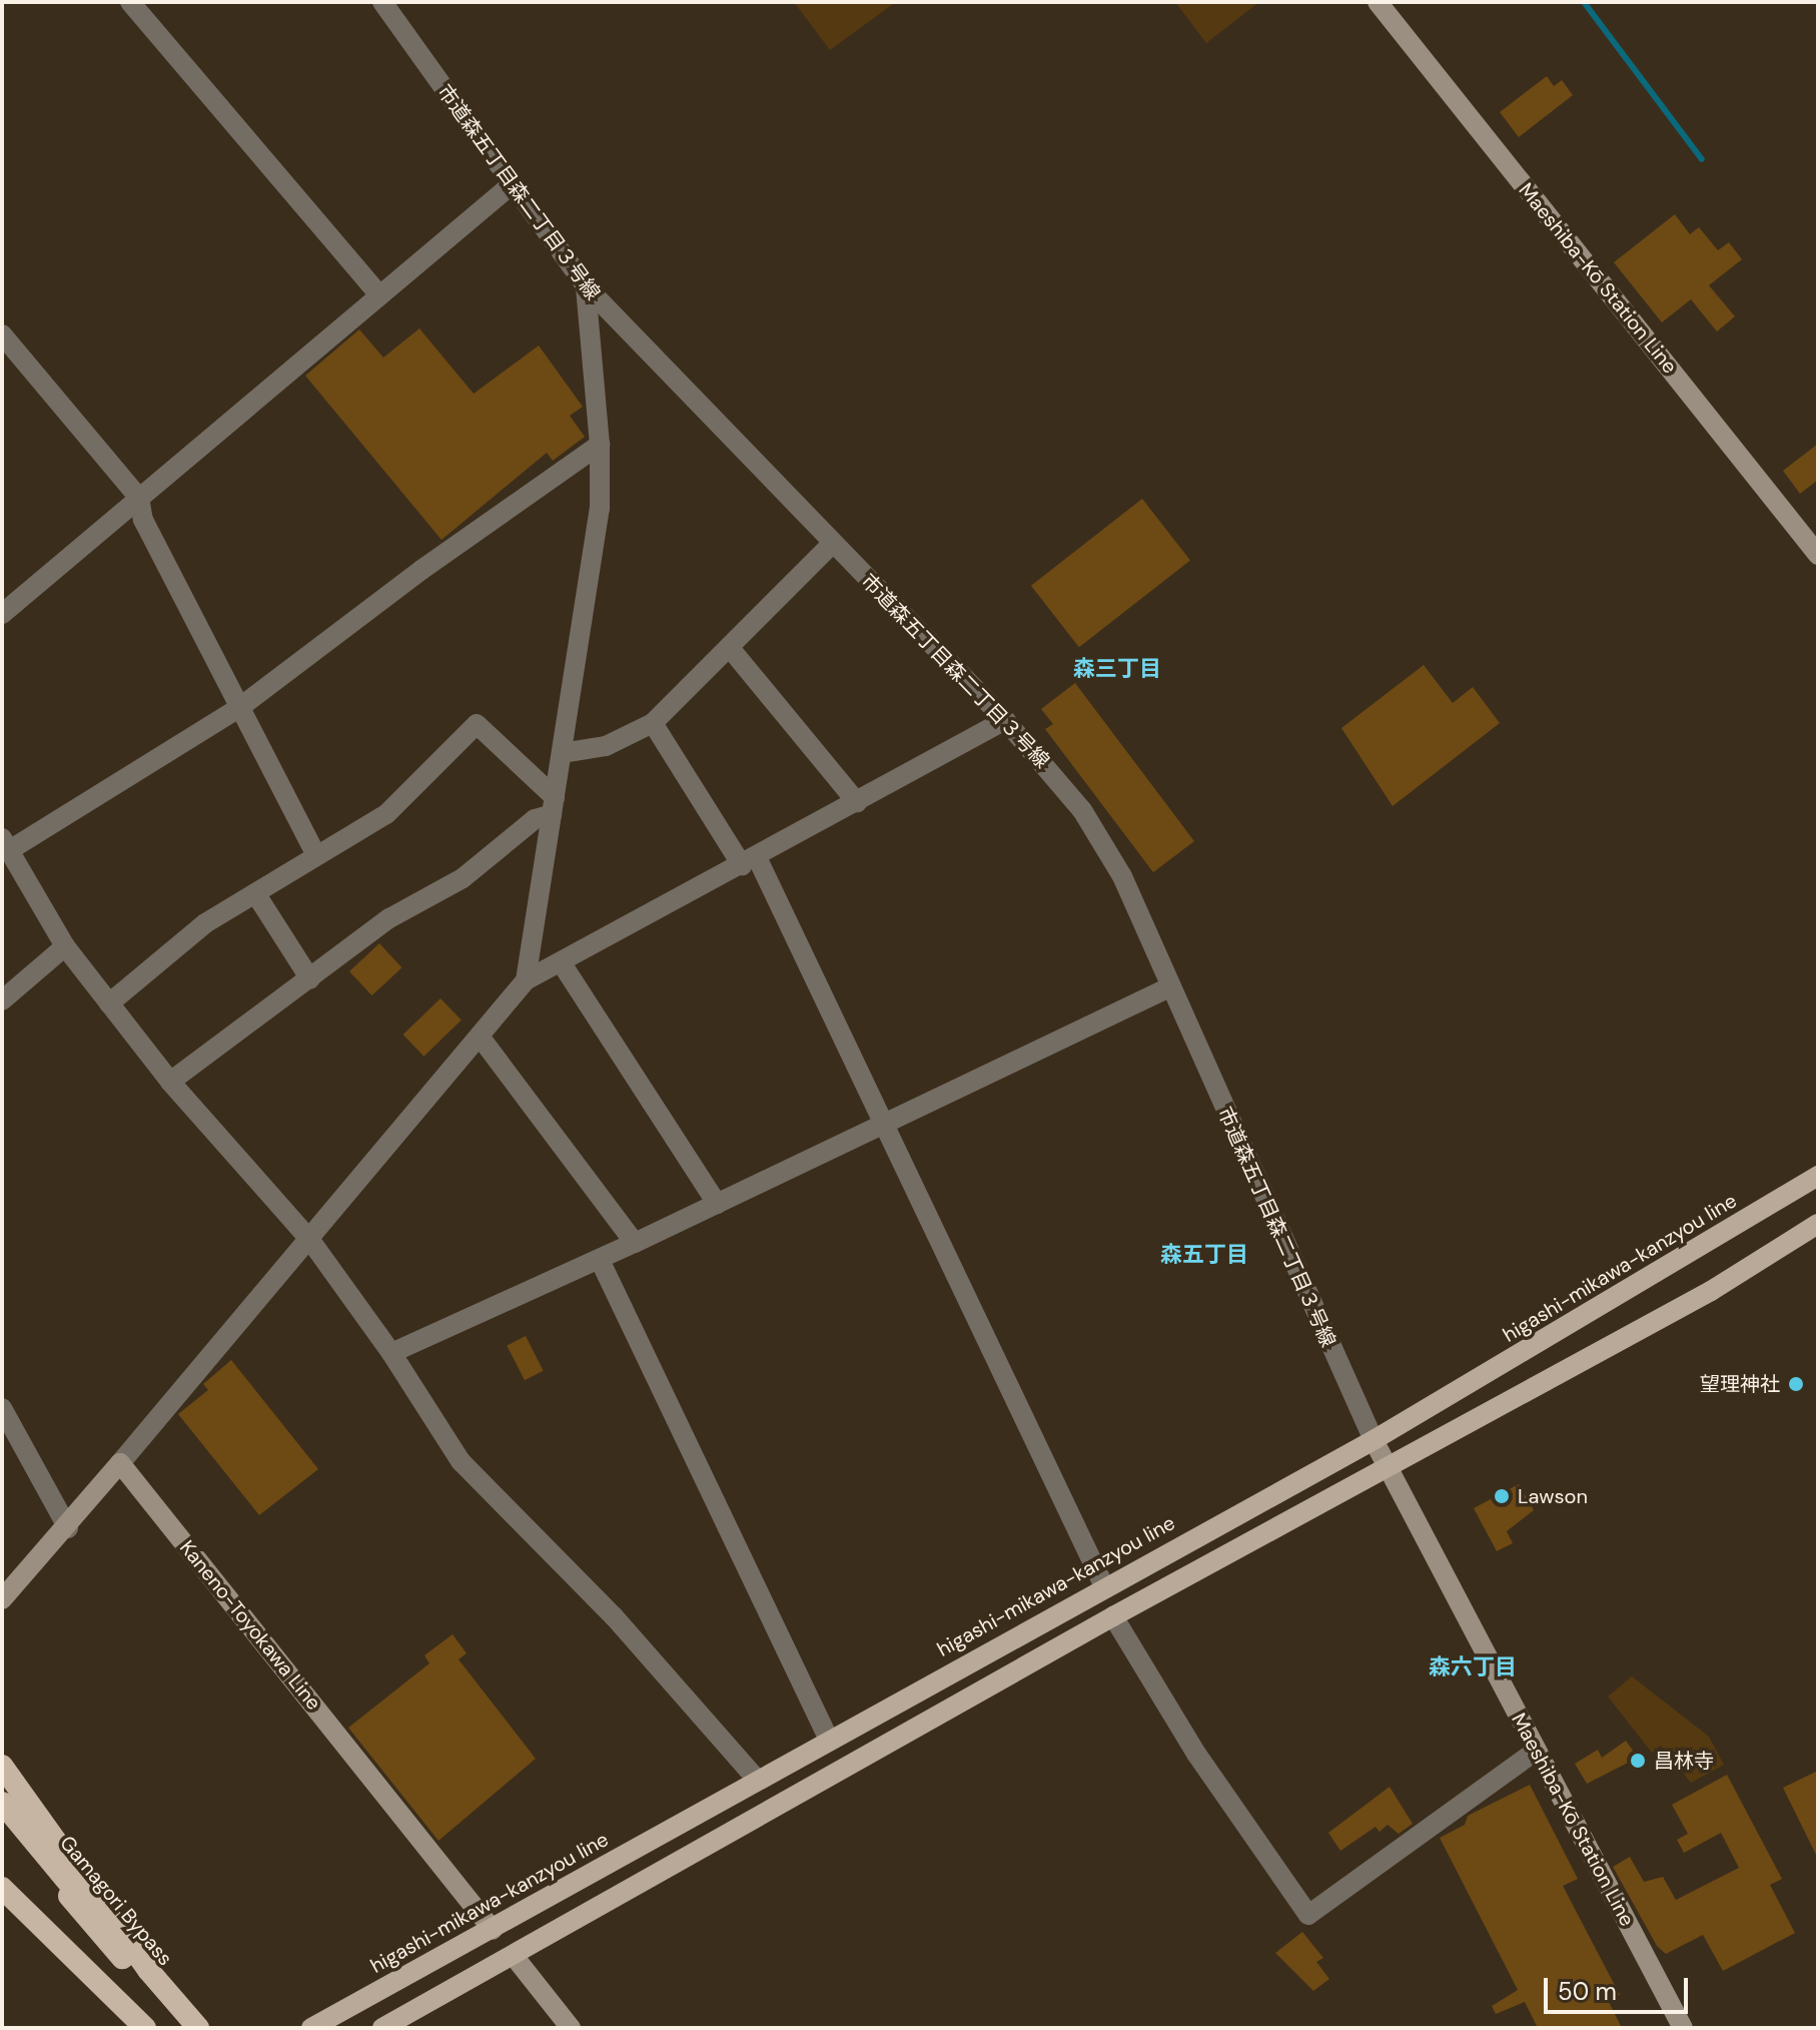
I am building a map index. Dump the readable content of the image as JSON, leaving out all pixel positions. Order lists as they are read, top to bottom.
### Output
{
  "streets": {
    "highway": ["Gamagori Bypass"],
    "main road": ["Maeshiba-Kō Station Line", "higashi-mikawa-kanzyou line", "Kaneno-Toyokawa Line"],
    "street": ["市道森五丁目森二丁目３号線"]
  },
  "crossings": [
    ["市道森五丁目森二丁目３号線", "Maeshiba-Kō Station Line"],
    ["市道森五丁目森二丁目３号線", "higashi-mikawa-kanzyou line"],
    ["Maeshiba-Kō Station Line", "higashi-mikawa-kanzyou line"],
    ["higashi-mikawa-kanzyou line", "Kaneno-Toyokawa Line"]
  ],
  "districts": ["森三丁目", "森五丁目", "森六丁目"],
  "places": ["望理神社", "Lawson", "昌林寺"],
  "scale_bar": "50 m"
}
